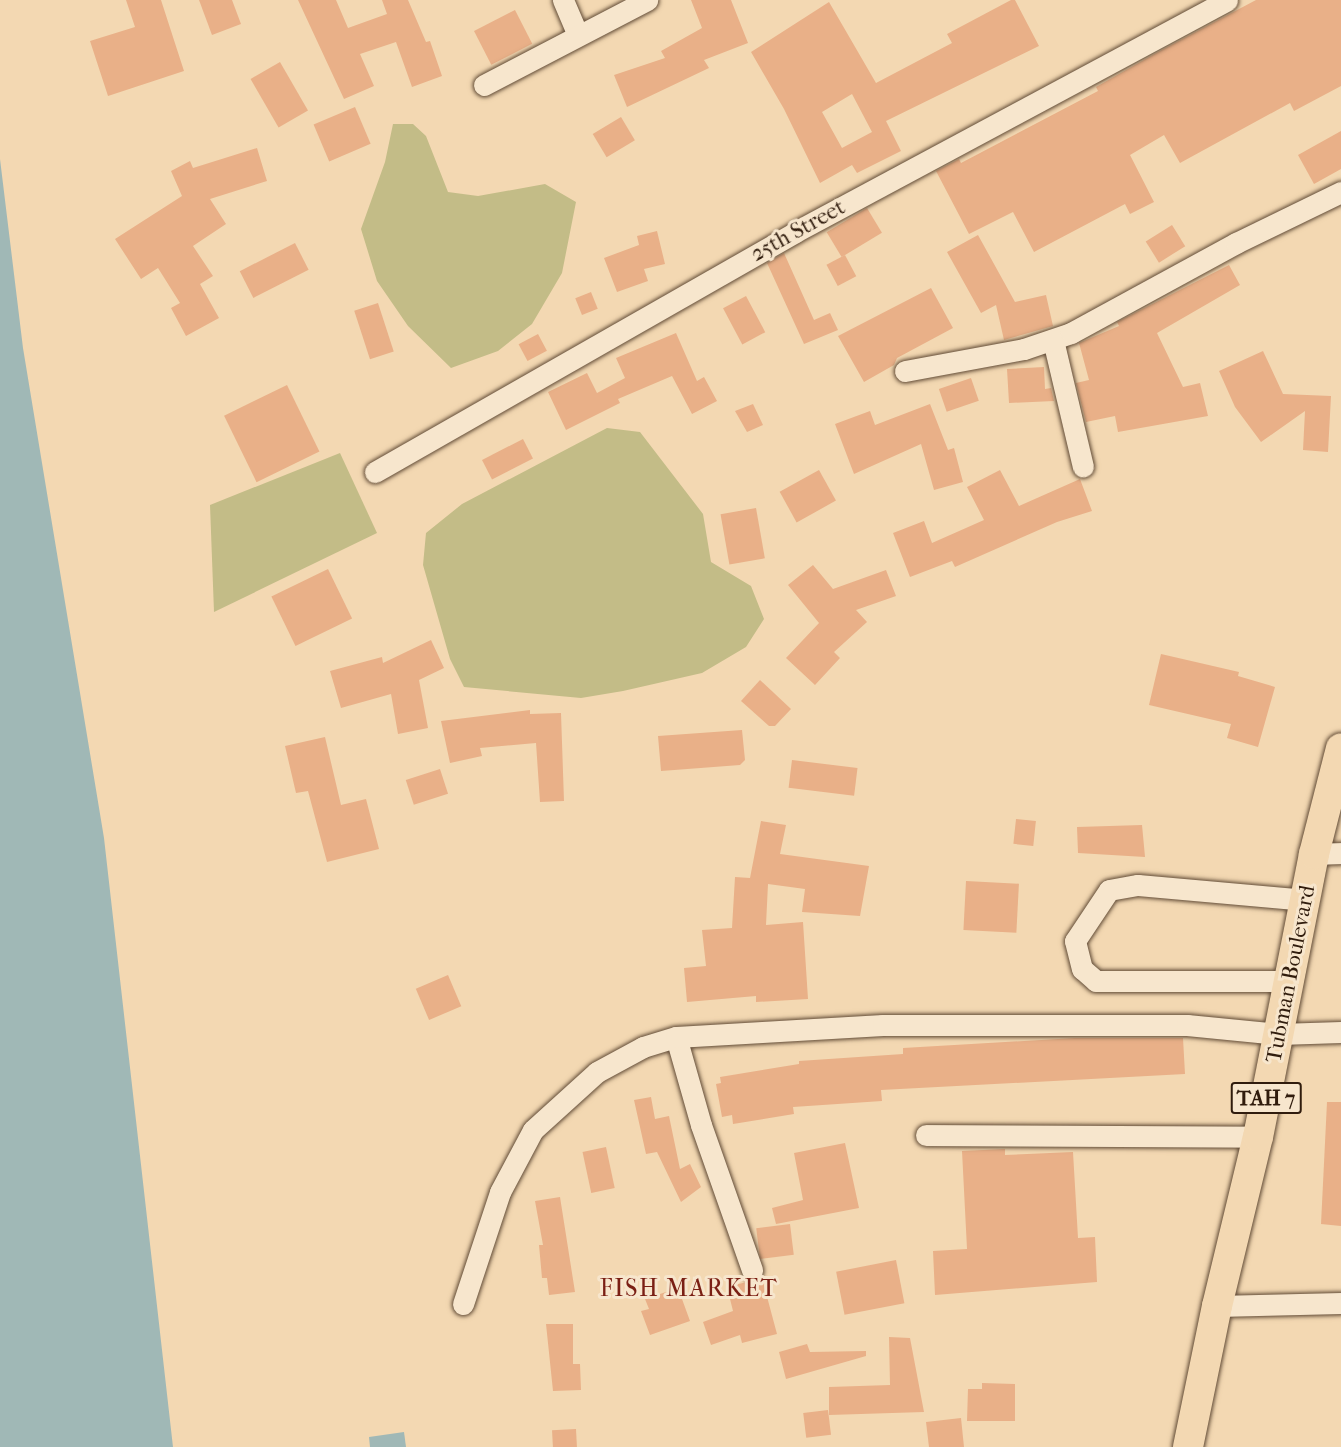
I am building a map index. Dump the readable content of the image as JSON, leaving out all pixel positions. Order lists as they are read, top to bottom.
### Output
{
  "streets": {
    "highway": ["Tubman Boulevard", "TAH 7"],
    "street": ["25th Street"]
  },
  "districts": ["FISH MARKET"]
}
